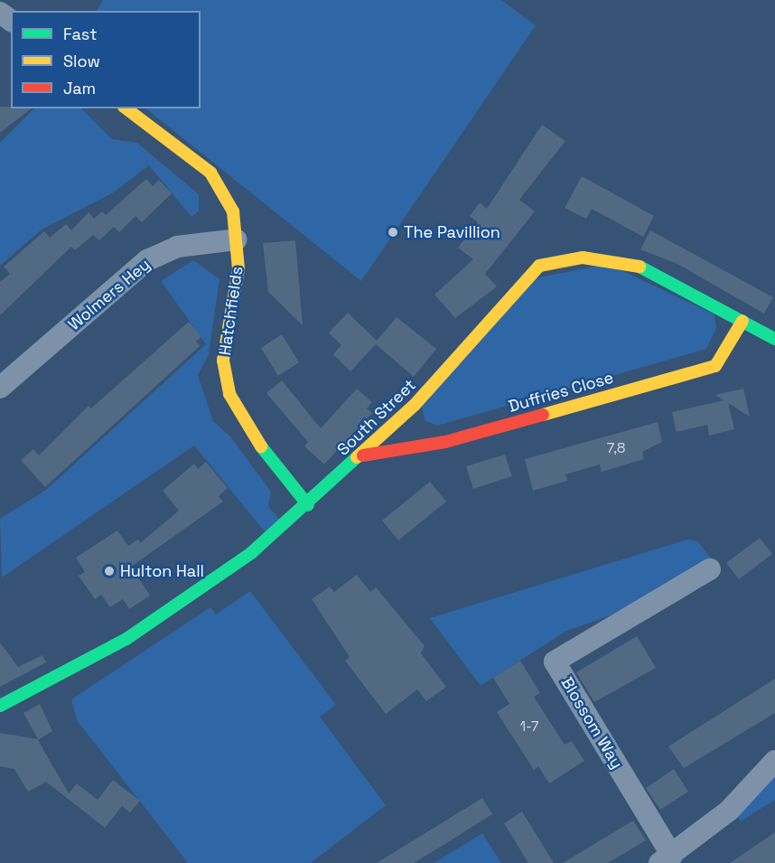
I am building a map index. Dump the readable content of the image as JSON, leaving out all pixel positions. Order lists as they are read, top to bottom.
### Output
{
  "streets": {
    "street": [
      "Wolmers Hey",
      "Hatchfields",
      "Duffries Close",
      "South Street",
      "Blossom Way"
    ]
  },
  "crossings": [
    ["Wolmers Hey", "Hatchfields"],
    ["Hatchfields", "South Street"],
    ["Duffries Close", "South Street"]
  ],
  "places": ["The Pavillion", "Hulton Hall"],
  "house_numbers": ["7,8", "1-7"],
  "legend": ["Fast", "Slow", "Jam"]
}
